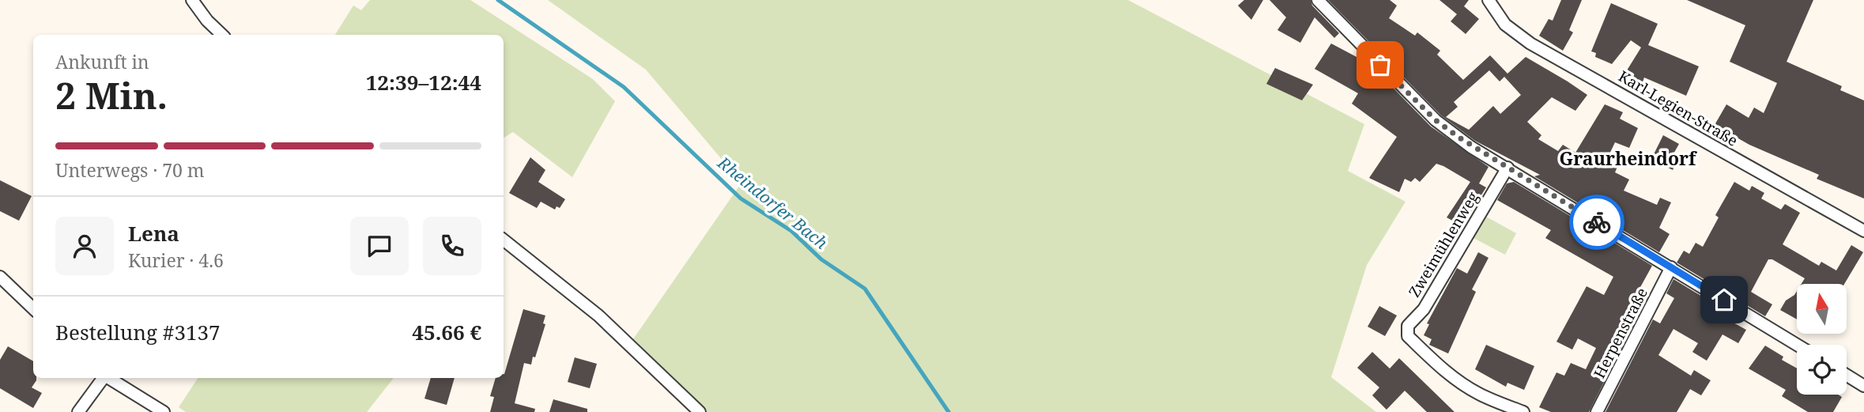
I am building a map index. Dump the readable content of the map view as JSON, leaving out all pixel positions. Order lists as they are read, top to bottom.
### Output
{
  "streets": {
    "street": ["Karl-Legien-Straße", "Zweimühlenweg", "Herpenstraße"]
  },
  "districts": ["Graurheindorf"],
  "water": ["Rheindorfer Bach"],
  "north": "top",
  "page": {
    "heading": ["2 Min.", "Ankunft in", "12:39–12:44"],
    "panel": [
      "Lena",
      "Kurier · 4.6",
      "Bestellung #3137",
      "45.66 €"
    ],
    "bar": "Unterwegs · 70 m"
  }
}
